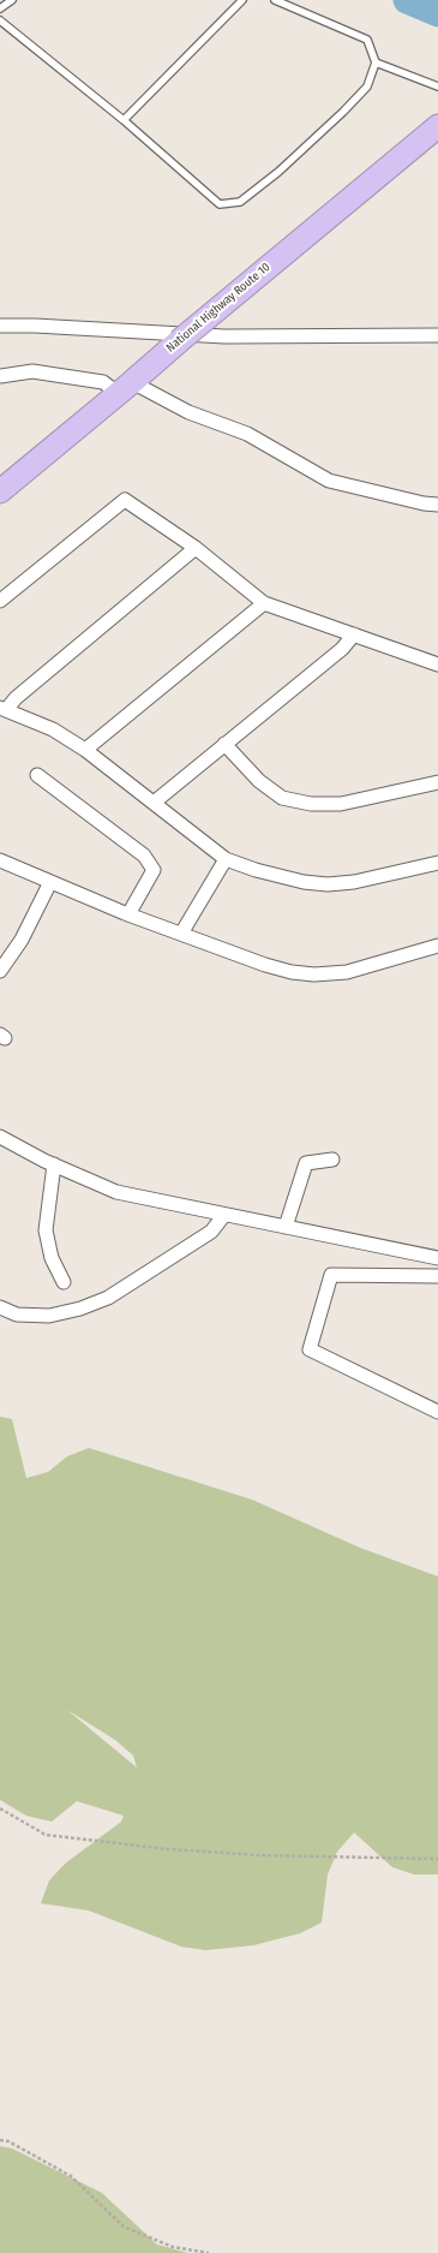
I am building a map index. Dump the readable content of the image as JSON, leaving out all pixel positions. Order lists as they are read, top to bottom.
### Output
{
  "streets": {
    "highway": ["National Highway Route 10"]
  }
}
